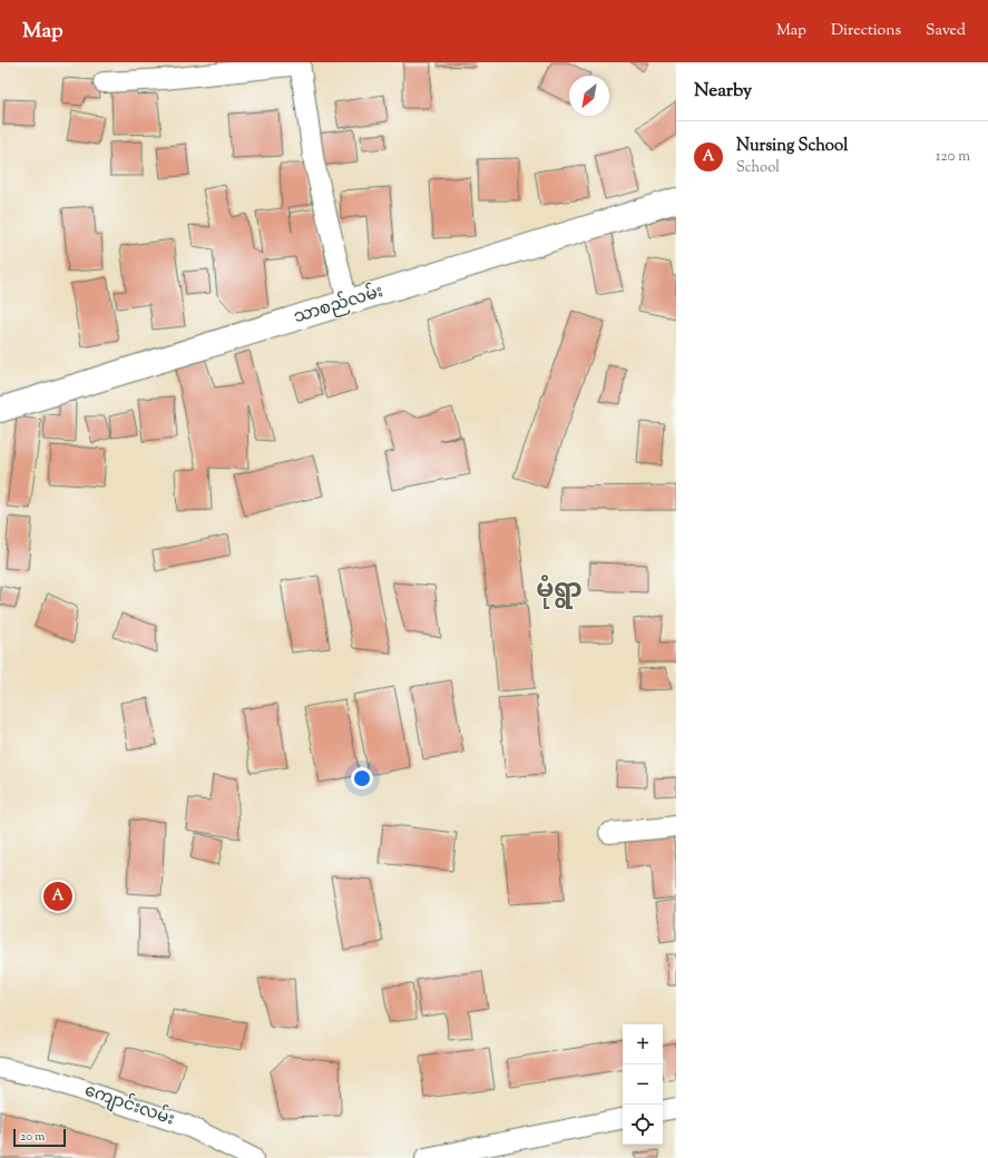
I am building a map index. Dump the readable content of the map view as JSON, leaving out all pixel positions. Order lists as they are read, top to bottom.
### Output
{
  "streets": {
    "street": ["သာစည်လမ်း", "ကျောင်းလမ်း"]
  },
  "districts": ["မုံရွာ"],
  "scale_bar": "20 m",
  "north": "bottom left",
  "page": {
    "header": "Map",
    "nav": ["Map", "Directions", "Saved"],
    "heading": "Nearby",
    "list": [
      {
        "mark": "A",
        "name": "Nursing School",
        "note": "School",
        "value": "120 m"
      }
    ],
    "pins": "A",
    "map_buttons": ["+", "−"],
    "scale": "20 m"
  }
}
